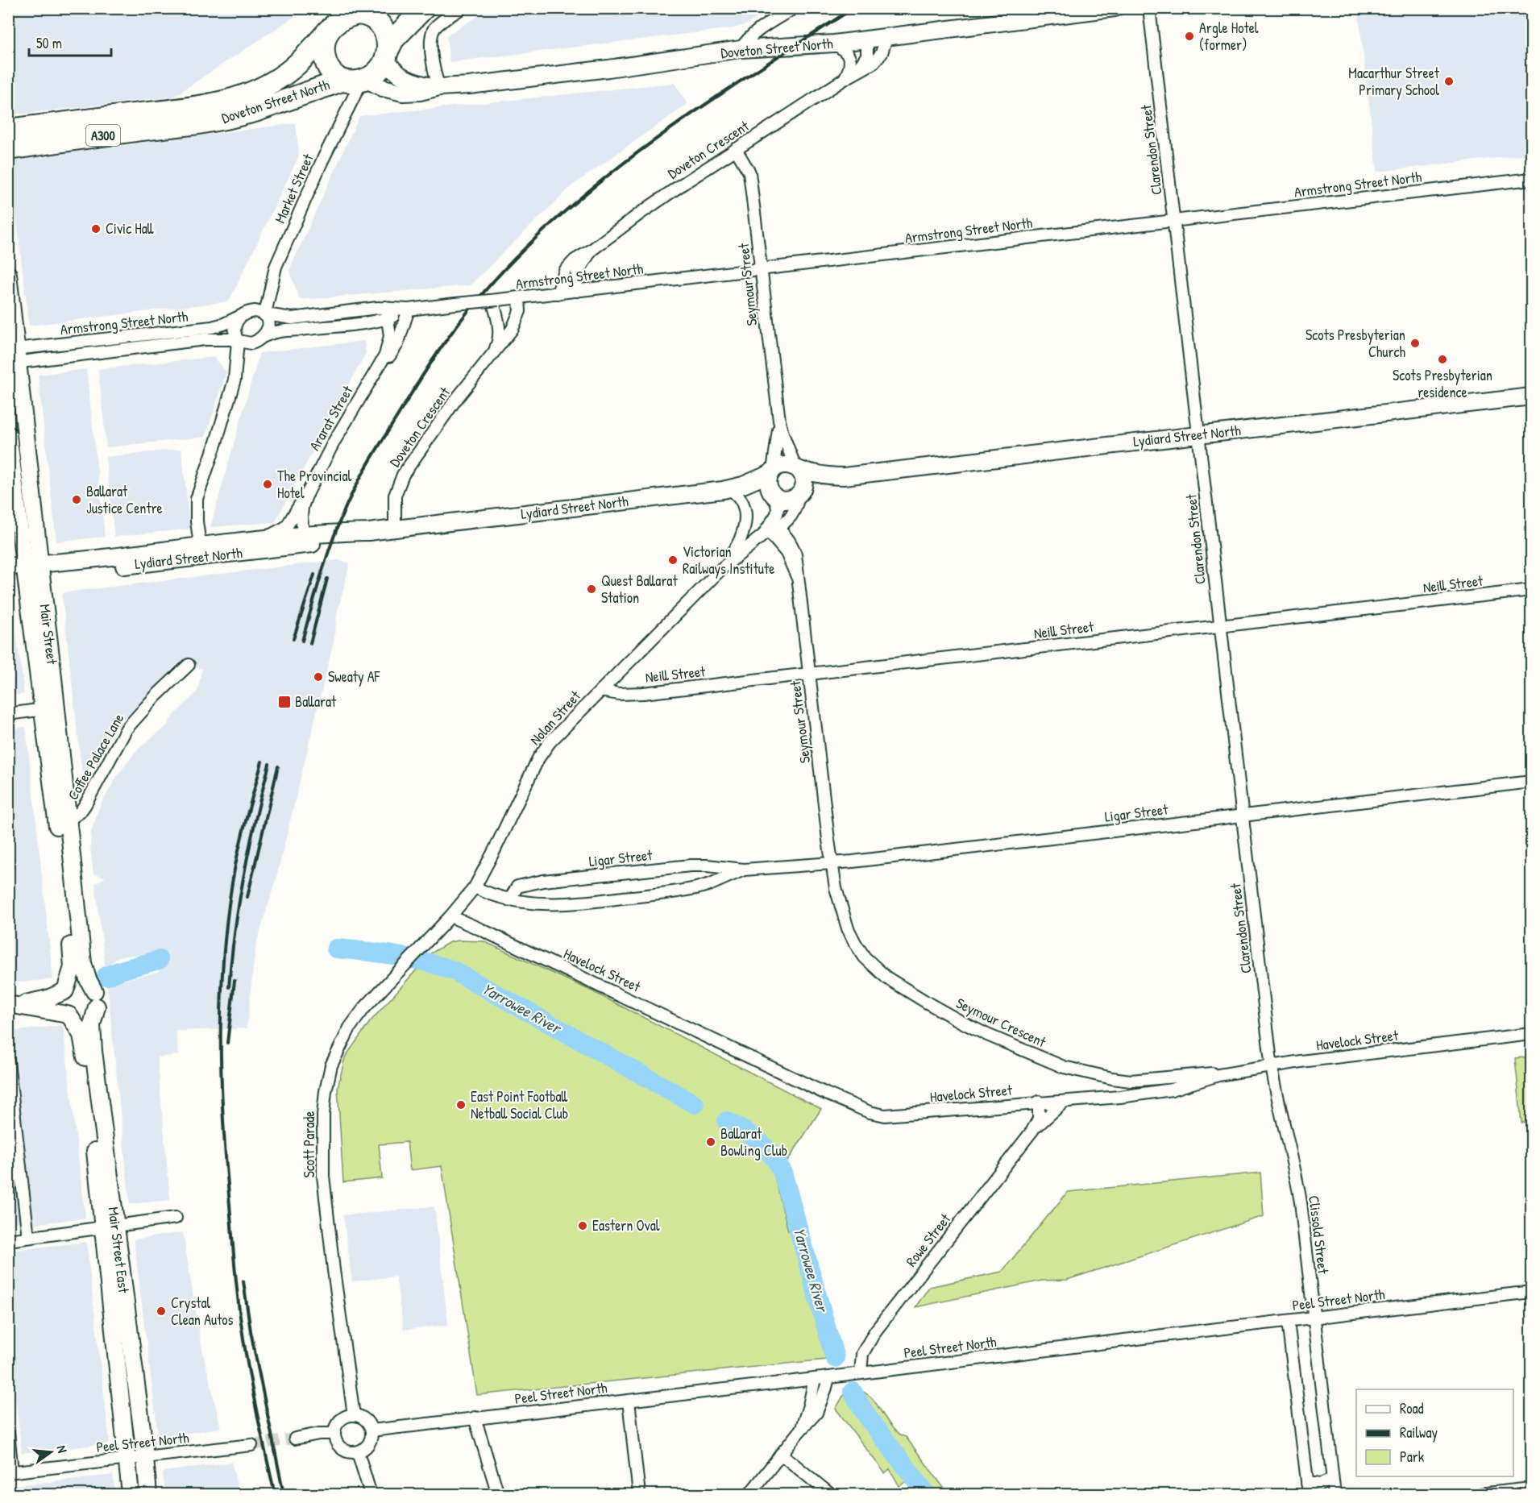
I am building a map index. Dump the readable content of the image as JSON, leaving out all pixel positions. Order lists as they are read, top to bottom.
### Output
{
  "streets": {
    "highway": ["Doveton Street North", "A300"],
    "main road": ["Lydiard Street North", "Mair Street", "Mair Street East"],
    "street": [
      "Doveton Crescent",
      "Clarendon Street",
      "Armstrong Street North",
      "Market Street",
      "Seymour Street",
      "Ararat Street",
      "Neill Street",
      "Nolan Street",
      "Coffee Palace Lane",
      "Ligar Street",
      "Havelock Street",
      "Seymour Crescent",
      "Scott Parade",
      "Clissold Street",
      "Rowe Street",
      "Peel Street North"
    ]
  },
  "crossings": [
    ["Doveton Street North", "A300"],
    ["Doveton Street North", "Doveton Crescent"],
    ["Doveton Street North", "Market Street"],
    ["A300", "Market Street"],
    ["Doveton Crescent", "Armstrong Street North"],
    ["Doveton Crescent", "Seymour Street"],
    ["Doveton Crescent", "Lydiard Street North"],
    ["Clarendon Street", "Armstrong Street North"],
    ["Clarendon Street", "Lydiard Street North"],
    ["Clarendon Street", "Neill Street"],
    ["Clarendon Street", "Ligar Street"],
    ["Clarendon Street", "Havelock Street"],
    ["Clarendon Street", "Clissold Street"],
    ["Armstrong Street North", "Market Street"],
    ["Armstrong Street North", "Seymour Street"],
    ["Armstrong Street North", "Ararat Street"],
    ["Armstrong Street North", "Mair Street"],
    ["Seymour Street", "Lydiard Street North"],
    ["Seymour Street", "Neill Street"],
    ["Seymour Street", "Nolan Street"],
    ["Seymour Street", "Ligar Street"],
    ["Seymour Street", "Seymour Crescent"],
    ["Ararat Street", "Lydiard Street North"],
    ["Lydiard Street North", "Mair Street"],
    ["Lydiard Street North", "Nolan Street"],
    ["Neill Street", "Nolan Street"],
    ["Mair Street", "Coffee Palace Lane"],
    ["Mair Street", "Mair Street East"],
    ["Nolan Street", "Ligar Street"],
    ["Nolan Street", "Havelock Street"],
    ["Nolan Street", "Scott Parade"],
    ["Ligar Street", "Seymour Crescent"],
    ["Havelock Street", "Seymour Crescent"],
    ["Havelock Street", "Scott Parade"],
    ["Havelock Street", "Clissold Street"],
    ["Havelock Street", "Rowe Street"],
    ["Scott Parade", "Peel Street North"],
    ["Clissold Street", "Peel Street North"],
    ["Rowe Street", "Peel Street North"],
    ["Mair Street East", "Peel Street North"]
  ],
  "water": ["Yarrowee River"],
  "places": {
    "other": [
      "Argle Hotel (former)",
      "Macarthur Street Primary School",
      "Civic Hall",
      "Scots Presbyterian Church",
      "Scots Presbyterian residence",
      "The Provincial Hotel",
      "Ballarat Justice Centre",
      "Victorian Railways Institute",
      "Quest Ballarat Station",
      "Sweaty AF",
      "East Point Football Netball Social Club",
      "Ballarat Bowling Club",
      "Eastern Oval",
      "Crystal Clean Autos"
    ],
    "transit": ["Ballarat"]
  },
  "legend": ["Road", "Railway", "Park"],
  "scale_bar": "50 m",
  "north": "right"
}
